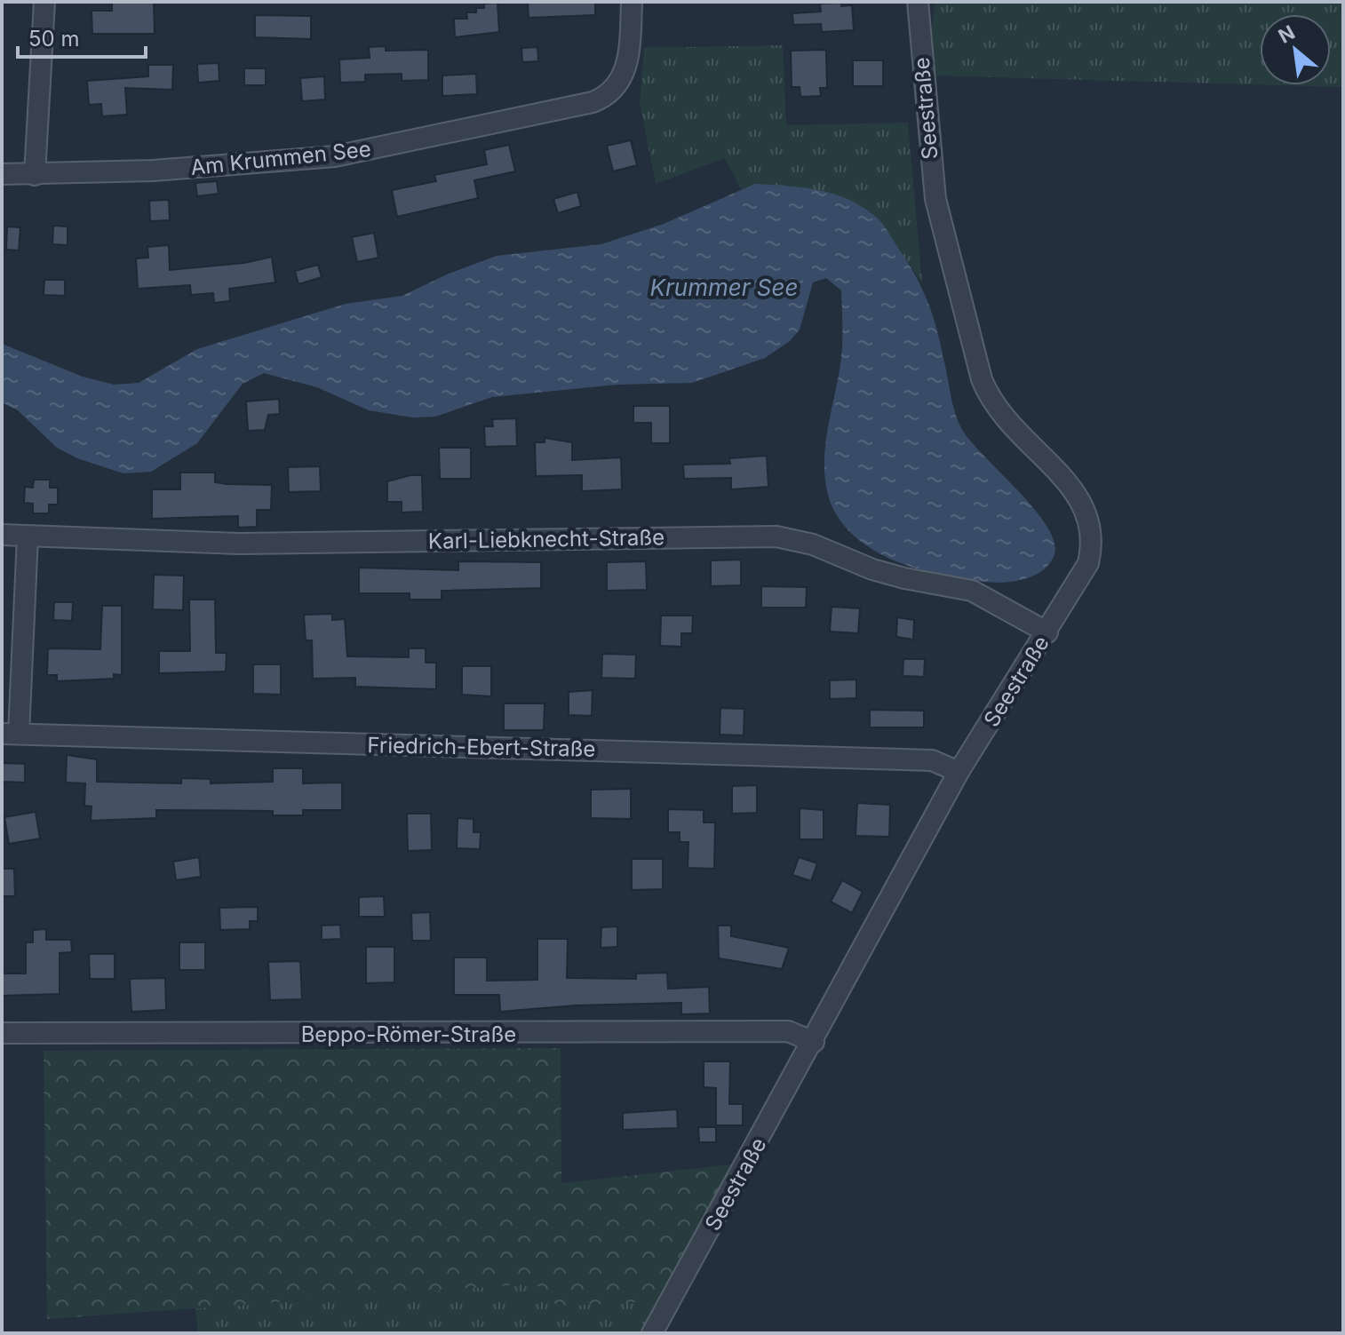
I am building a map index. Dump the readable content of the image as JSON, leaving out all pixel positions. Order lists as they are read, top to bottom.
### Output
{
  "streets": {
    "street": [
      "Seestraße",
      "Am Krummen See",
      "Karl-Liebknecht-Straße",
      "Friedrich-Ebert-Straße",
      "Beppo-Römer-Straße"
    ]
  },
  "crossings": [
    ["Seestraße", "Karl-Liebknecht-Straße"],
    ["Seestraße", "Friedrich-Ebert-Straße"],
    ["Seestraße", "Beppo-Römer-Straße"]
  ],
  "water": ["Krummer See"],
  "scale_bar": "50 m",
  "north": "top left"
}
